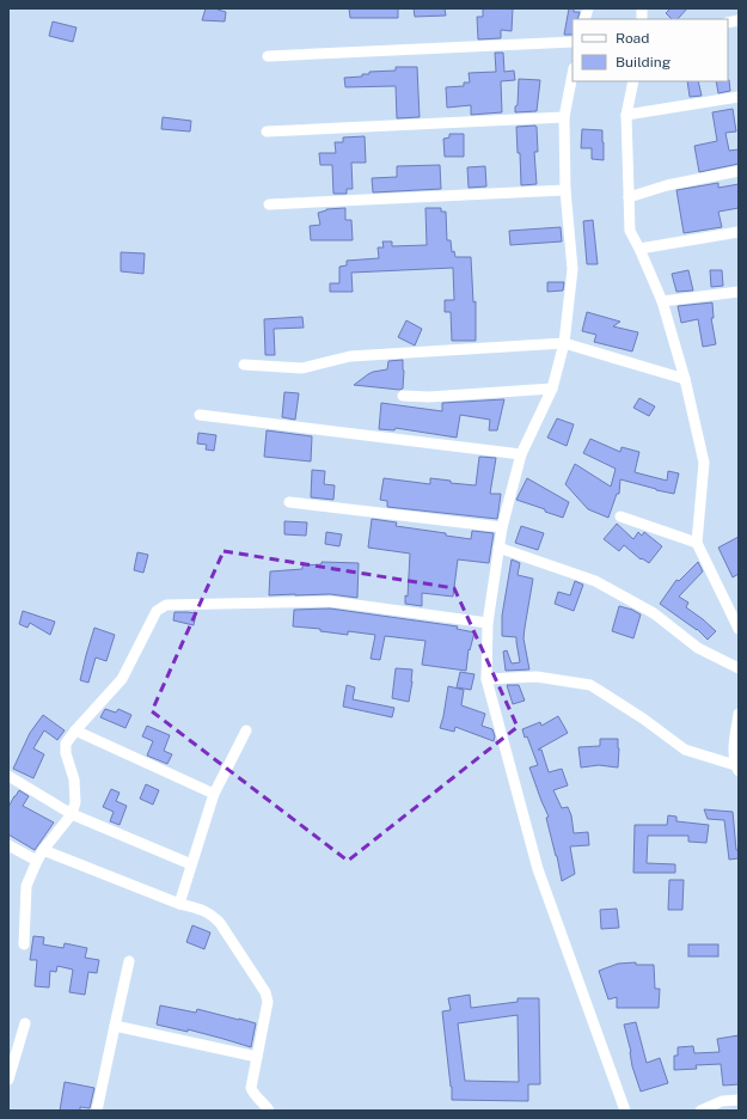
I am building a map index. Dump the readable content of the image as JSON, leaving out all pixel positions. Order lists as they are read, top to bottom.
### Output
{
  "legend": ["Road", "Building"]
}
